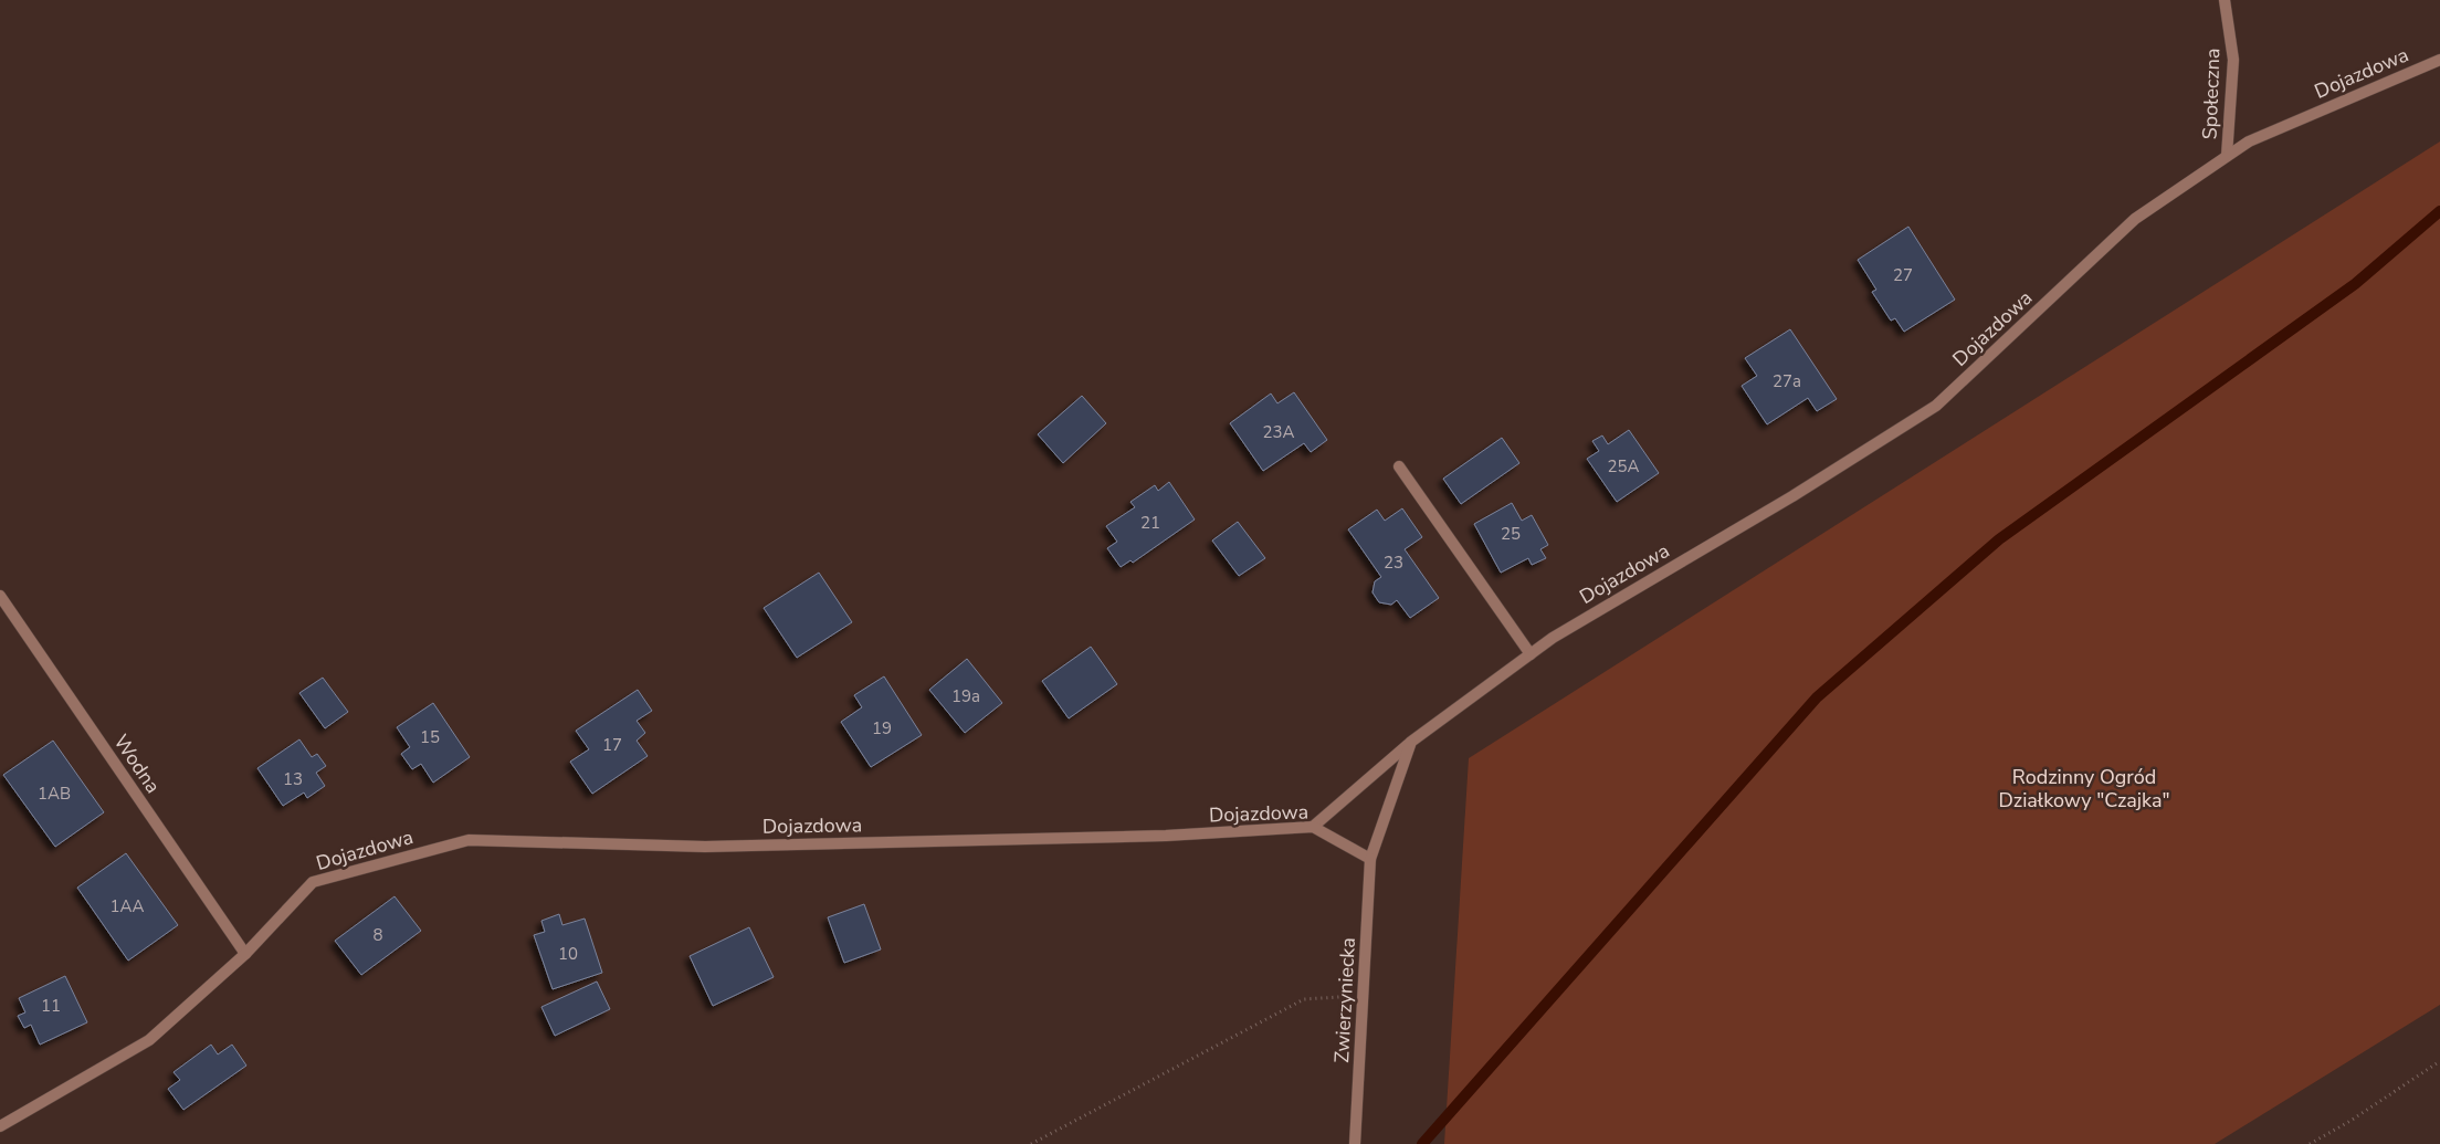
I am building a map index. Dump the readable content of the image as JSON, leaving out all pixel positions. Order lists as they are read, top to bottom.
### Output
{
  "streets": {
    "street": [
      "Dojazdowa",
      "Społeczna",
      "Wodna",
      "Zwierzyniecka"
    ]
  },
  "crossings": [
    ["Dojazdowa", "Społeczna"],
    ["Dojazdowa", "Wodna"],
    ["Dojazdowa", "Zwierzyniecka"]
  ],
  "parks": ["Rodzinny Ogród Działkowy \"Czajka\""],
  "house_numbers": [
    "27",
    "27a",
    "23A",
    "25A",
    "21",
    "25",
    "23",
    "19a",
    "19",
    "15",
    "17",
    "13",
    "1AB",
    "1AA",
    "8",
    "10",
    "11"
  ]
}
